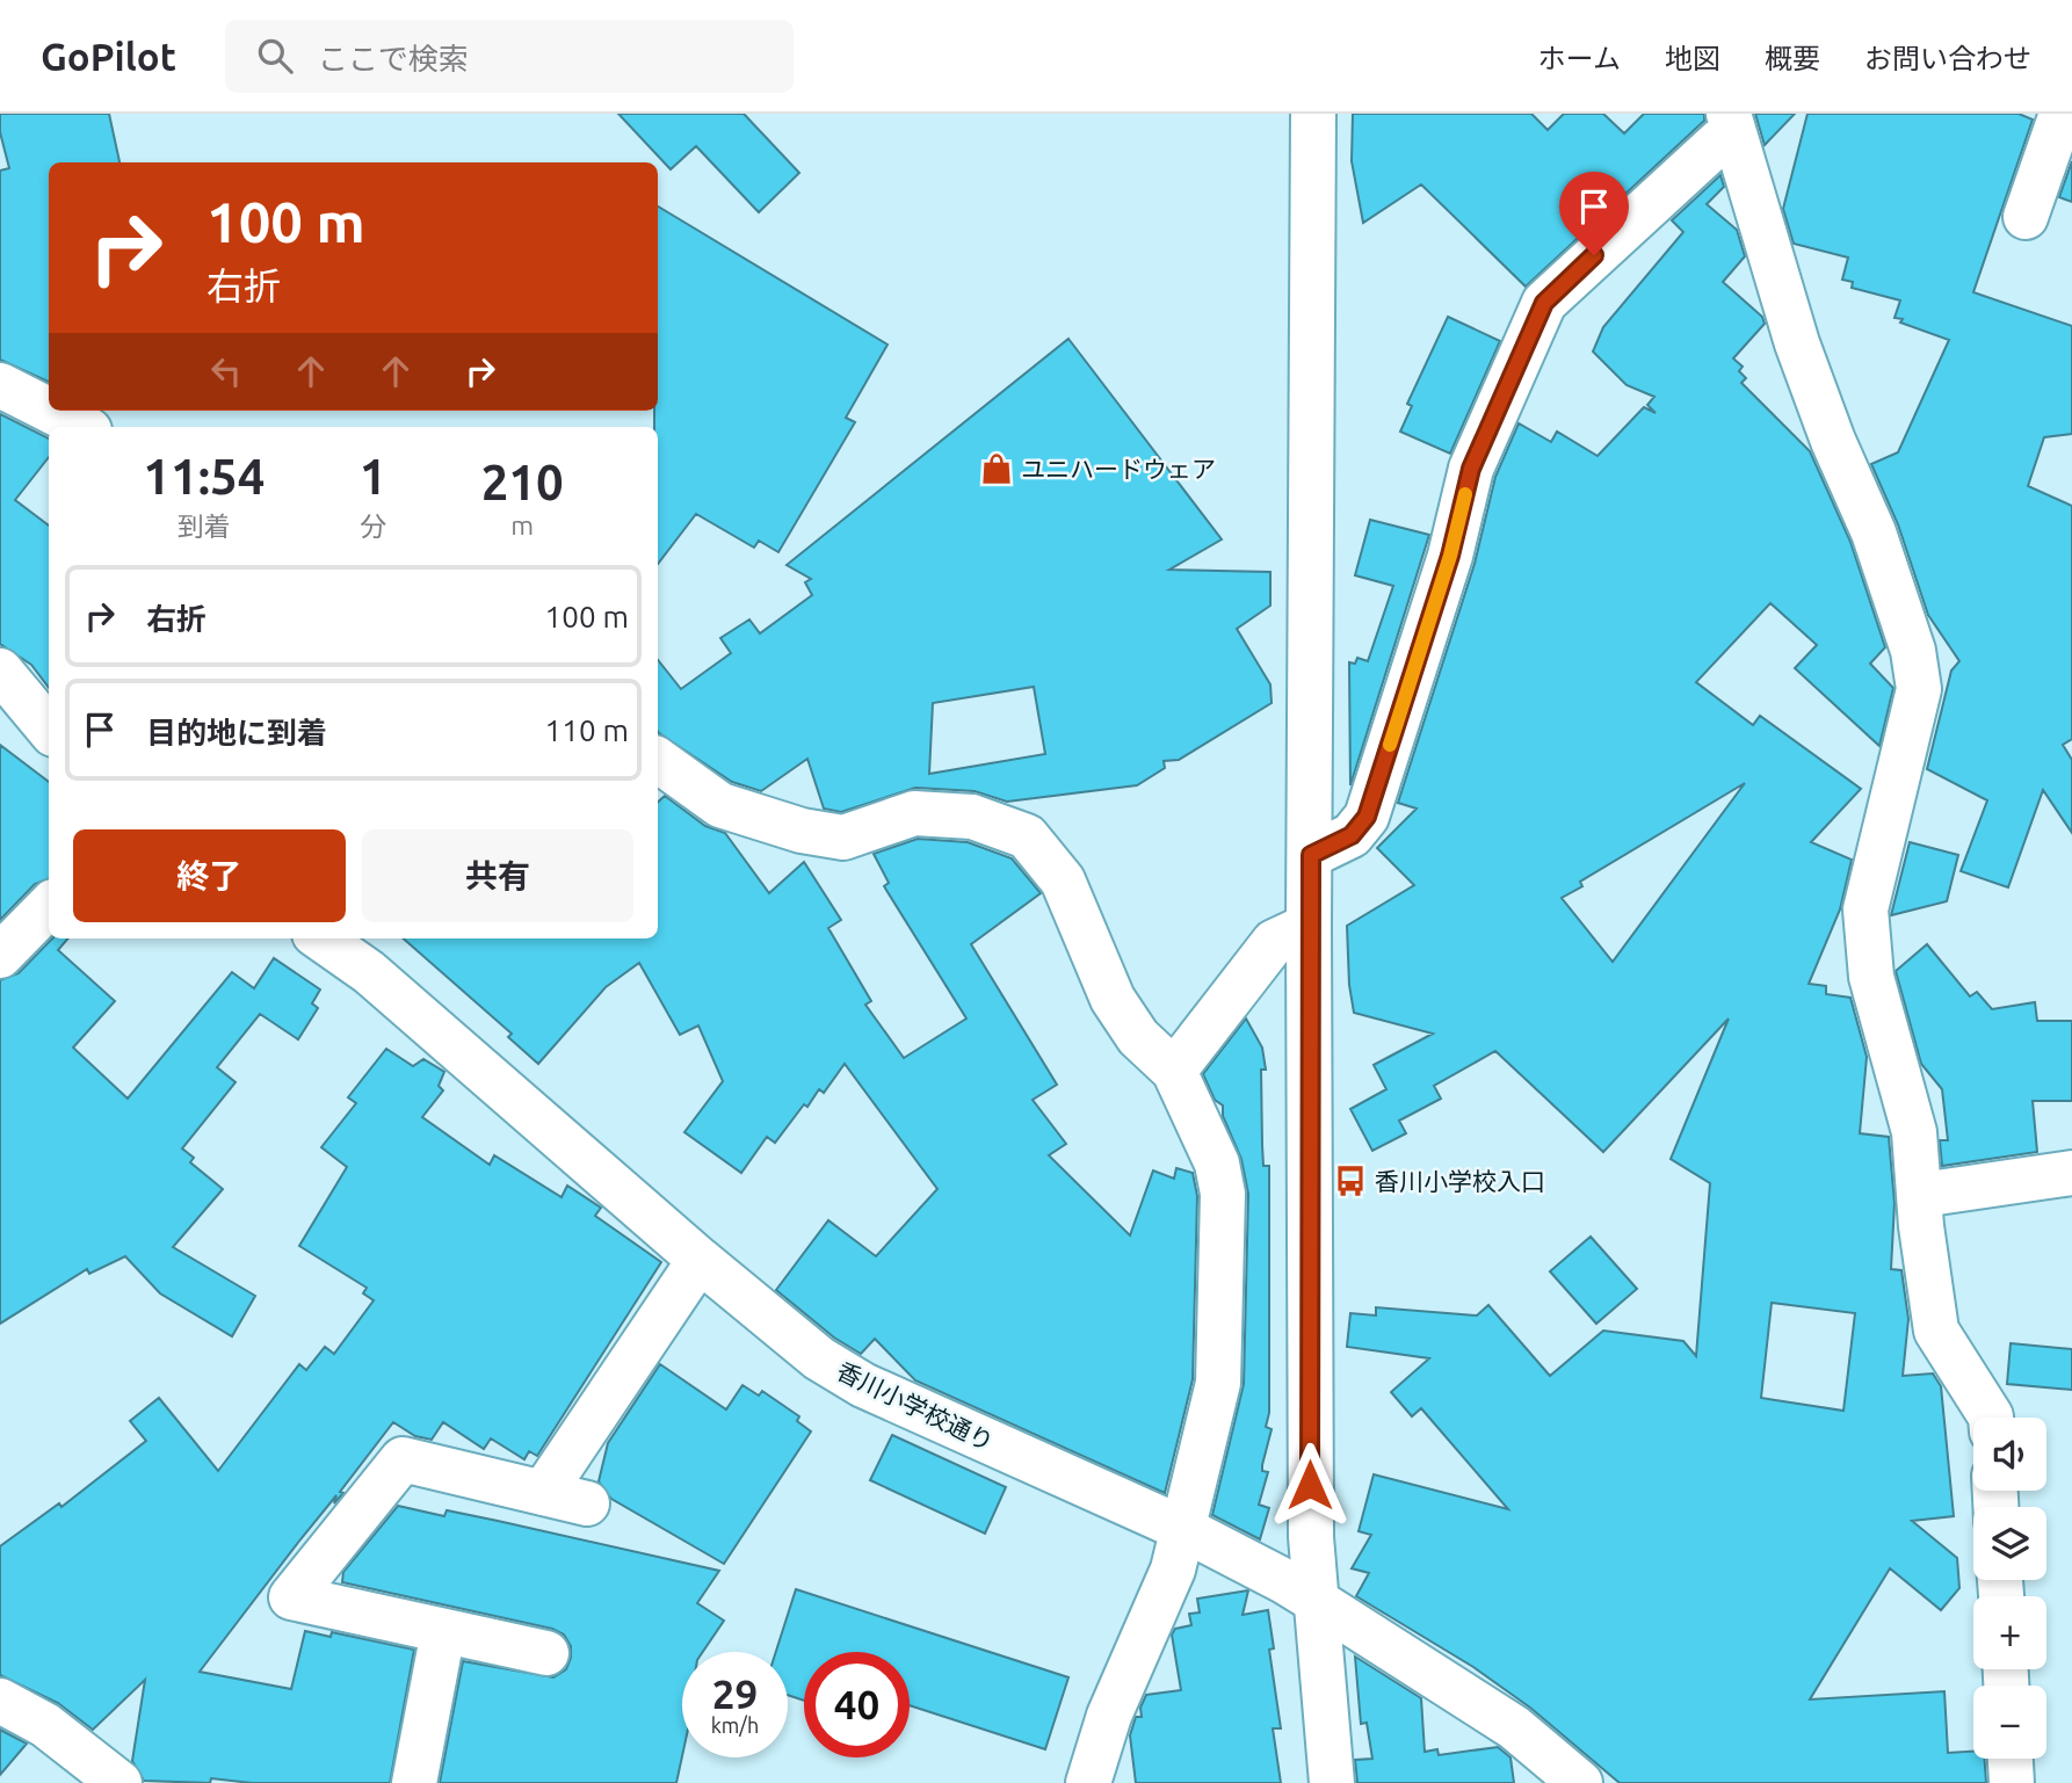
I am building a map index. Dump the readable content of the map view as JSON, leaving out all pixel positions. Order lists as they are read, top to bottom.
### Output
{
  "streets": {
    "street": ["香川小学校通り"]
  },
  "places": {
    "shop": ["ユニハードウェア"],
    "bus stop": ["香川小学校入口"]
  },
  "page": {
    "header": "GoPilot",
    "search": "ここで検索",
    "nav": [
      "ホーム",
      "地図",
      "概要",
      "お問い合わせ"
    ],
    "turn": ["100 m", "右折"],
    "eta": [
      "11:54",
      "到着",
      "1",
      "分",
      "210",
      "m"
    ],
    "list": [
      {
        "name": "右折",
        "value": "100 m"
      },
      {
        "name": "目的地に到着",
        "value": "110 m"
      }
    ],
    "buttons": ["終了", "共有"],
    "map_buttons": ["+", "−"],
    "speed": "29 km/h",
    "limit": "40"
  }
}
